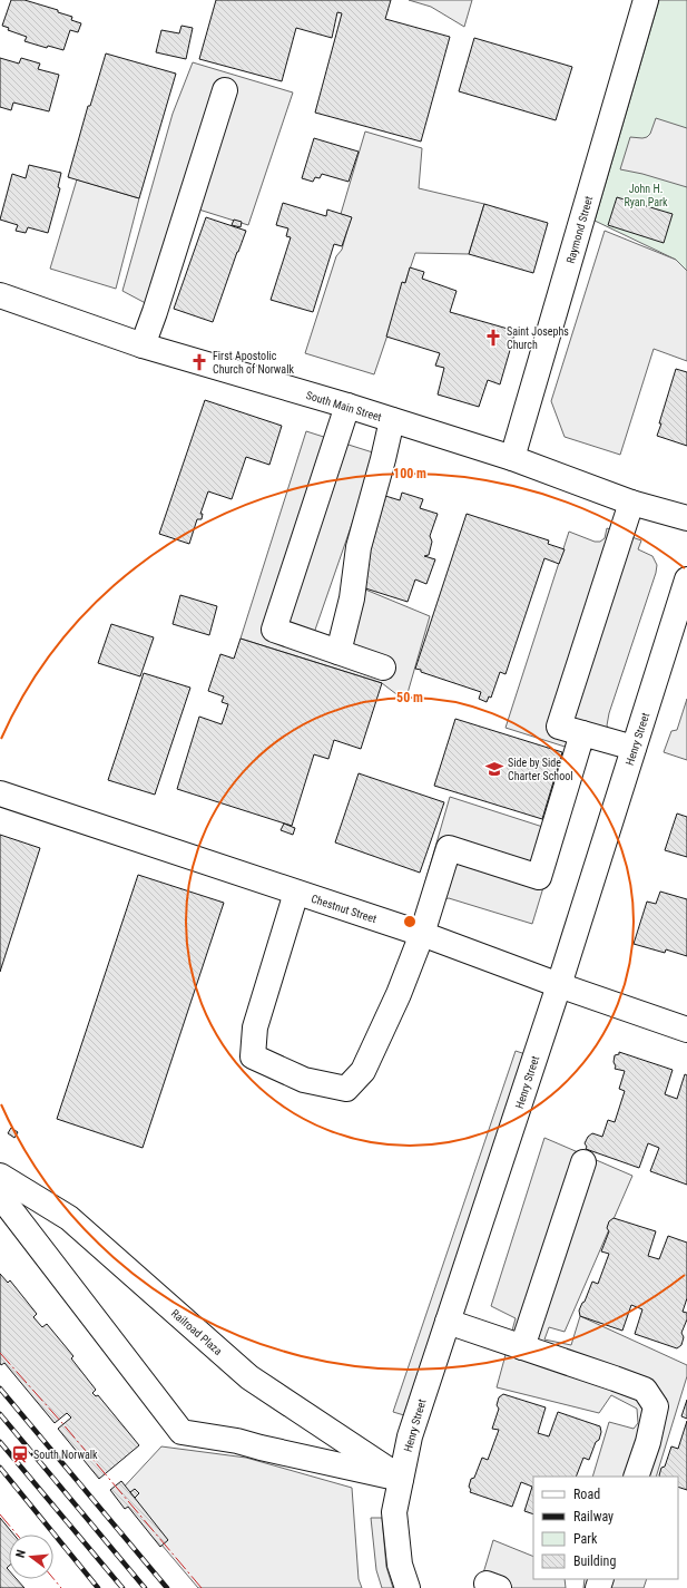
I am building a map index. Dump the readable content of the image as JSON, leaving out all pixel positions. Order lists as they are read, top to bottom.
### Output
{
  "streets": {
    "street": [
      "Raymond Street",
      "South Main Street",
      "Henry Street",
      "Chestnut Street",
      "Railroad Plaza"
    ]
  },
  "crossings": [
    ["Raymond Street", "South Main Street"],
    ["Henry Street", "Chestnut Street"],
    ["Henry Street", "Railroad Plaza"]
  ],
  "parks": ["John H. Ryan Park"],
  "places": {
    "church": ["Saint Josephs Church", "First Apostolic Church of Norwalk"],
    "school or university": ["Side by Side Charter School"],
    "station": ["South Norwalk"]
  },
  "legend": [
    "Road",
    "Railway",
    "Park",
    "Building"
  ],
  "north": "left",
  "rings": ["100 m", "50 m"]
}
